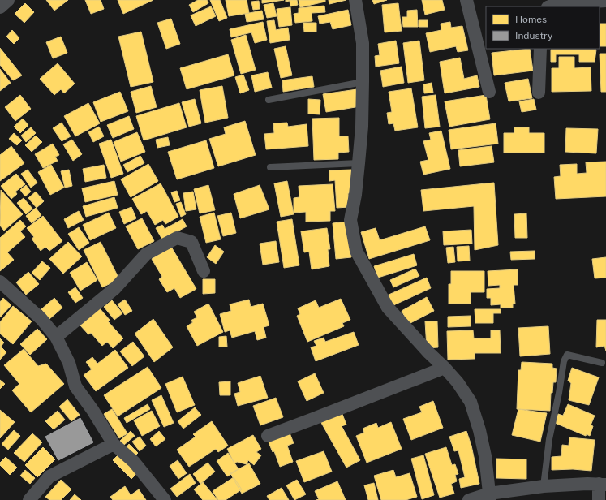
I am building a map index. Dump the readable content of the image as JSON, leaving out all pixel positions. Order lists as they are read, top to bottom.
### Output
{
  "legend": ["Homes", "Industry"]
}
